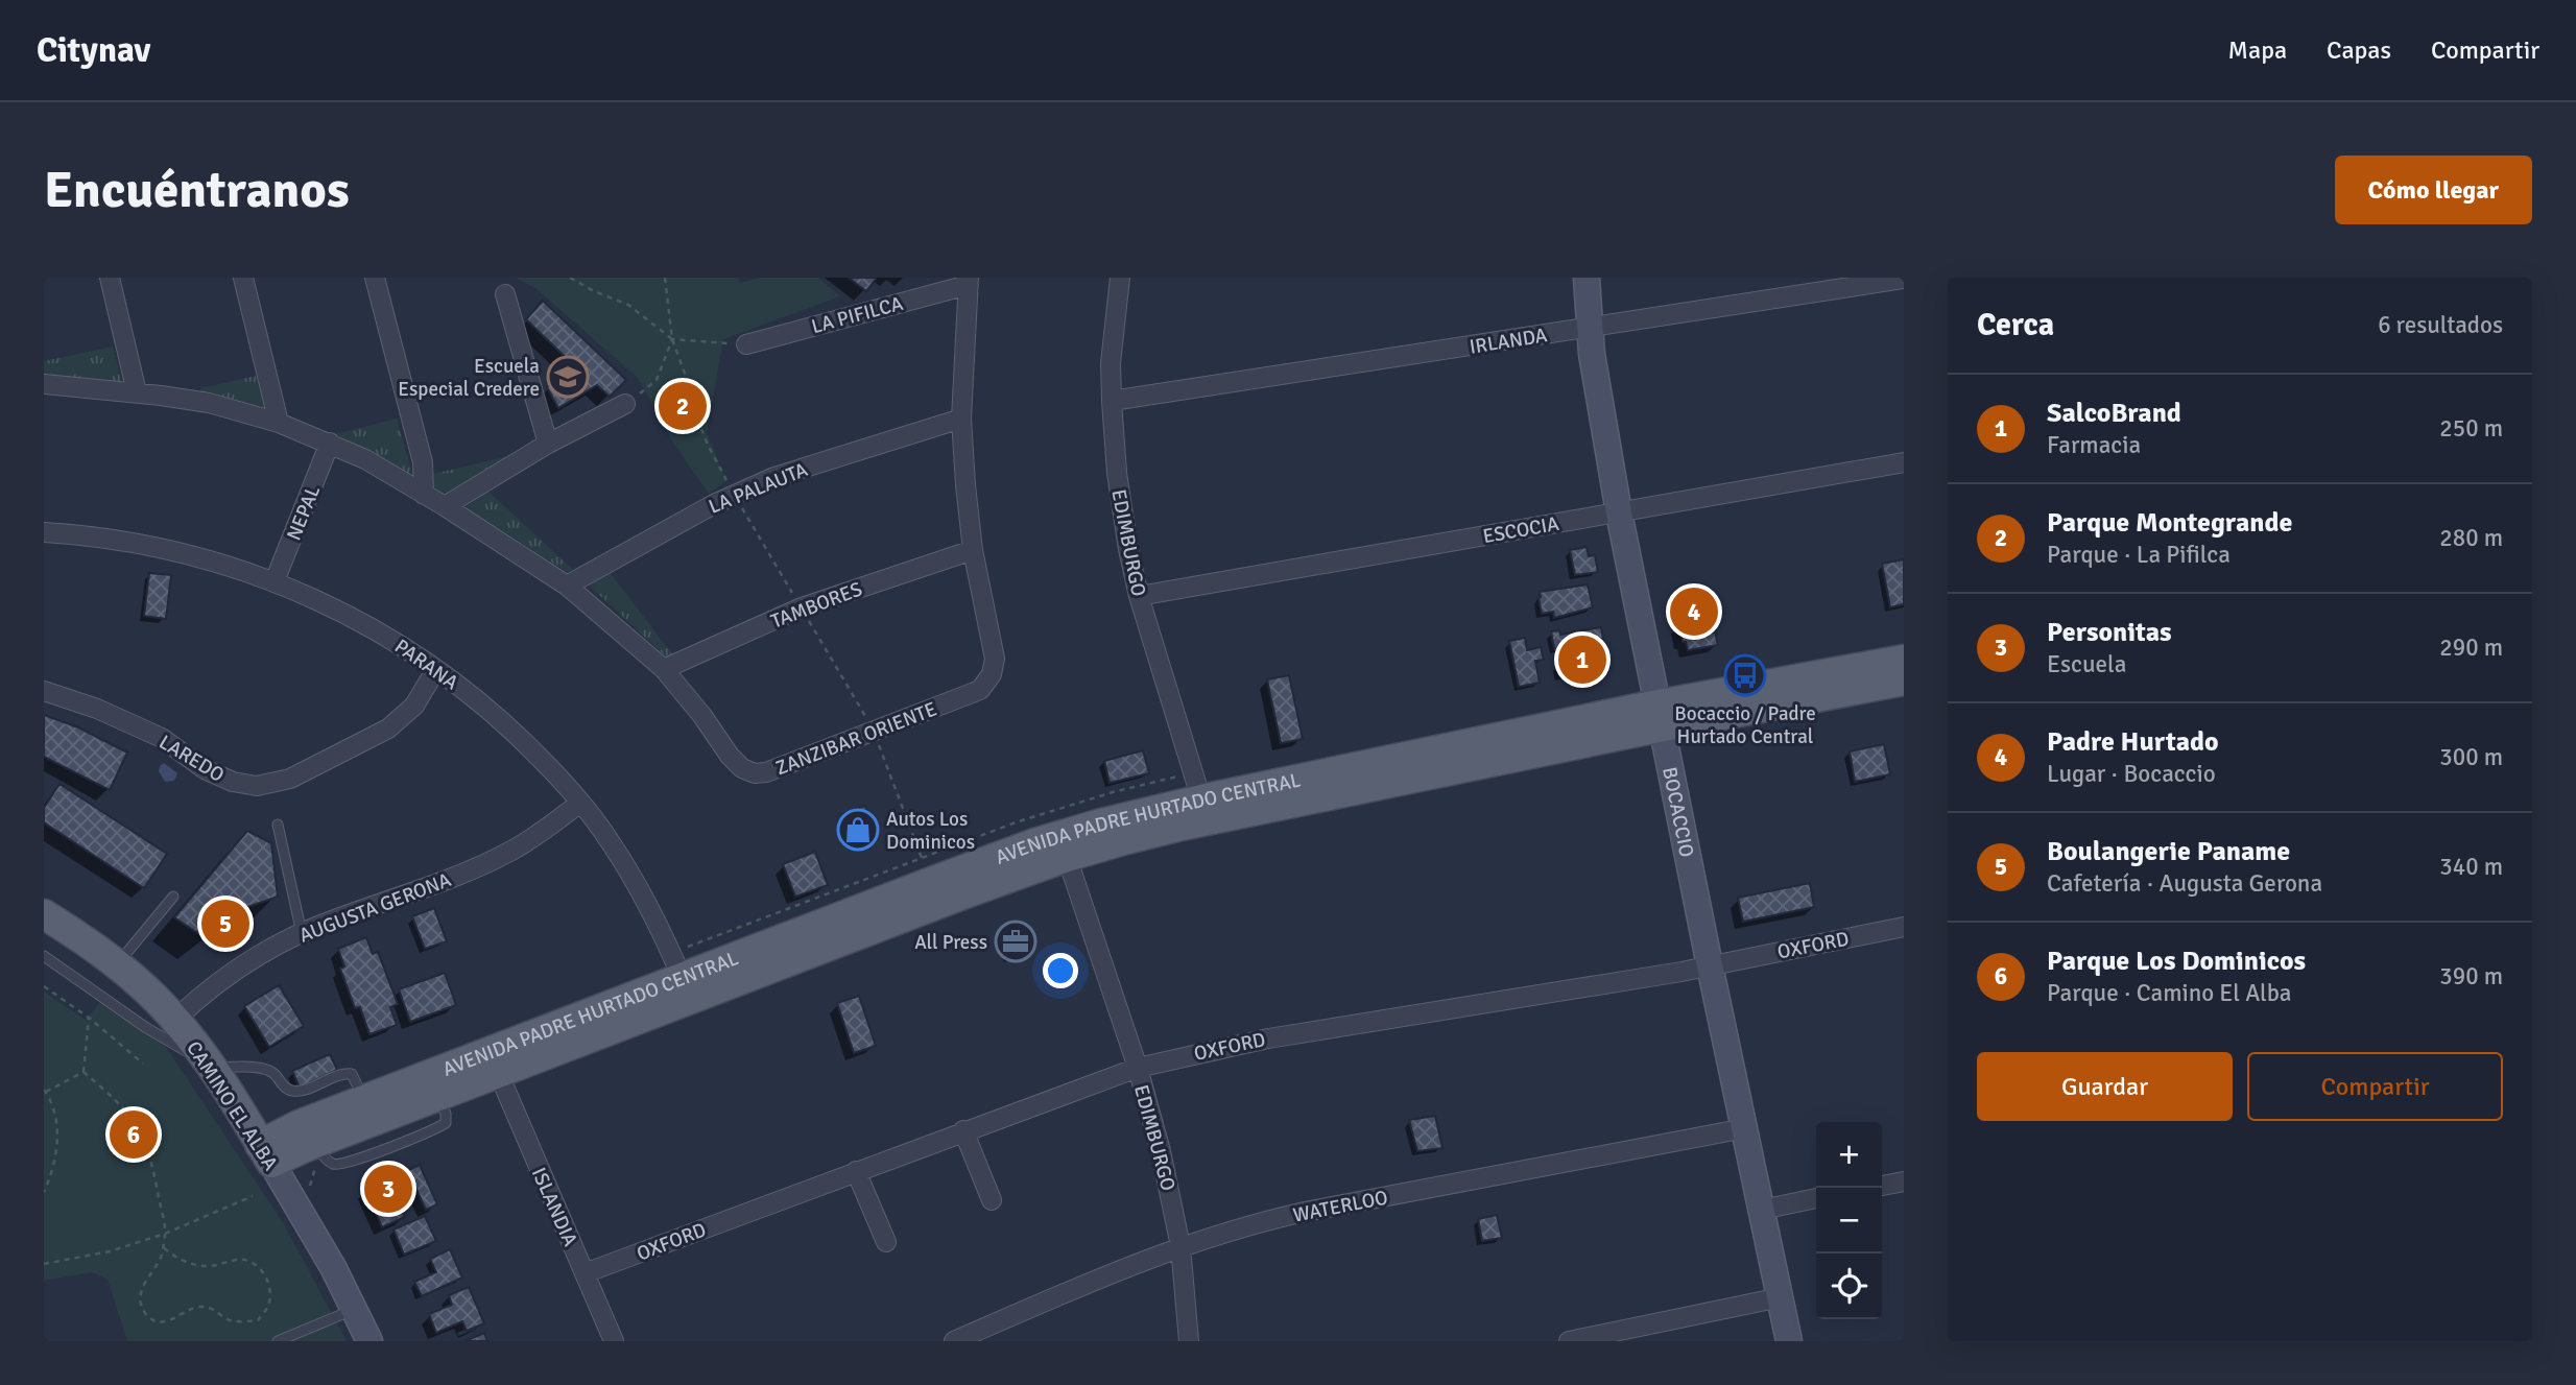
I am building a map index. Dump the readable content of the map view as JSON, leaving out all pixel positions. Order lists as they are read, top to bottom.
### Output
{
  "streets": {
    "main road": ["AVENIDA PADRE HURTADO CENTRAL", "CAMINO EL ALBA"],
    "street": [
      "LA PIFILCA",
      "IRLANDA",
      "LA PALAUTA",
      "NEPAL",
      "ESCOCIA",
      "EDIMBURGO",
      "TAMBORES",
      "PARANA",
      "ZANZIBAR ORIENTE",
      "LAREDO",
      "BOCACCIO",
      "AUGUSTA GERONA",
      "OXFORD",
      "WATERLOO",
      "ISLANDIA"
    ]
  },
  "crossings": [
    ["LA PIFILCA", "ZANZIBAR ORIENTE"],
    ["IRLANDA", "EDIMBURGO"],
    ["IRLANDA", "BOCACCIO"],
    ["LA PALAUTA", "ZANZIBAR ORIENTE"],
    ["NEPAL", "PARANA"],
    ["NEPAL", "ZANZIBAR ORIENTE"],
    ["ESCOCIA", "EDIMBURGO"],
    ["ESCOCIA", "BOCACCIO"],
    ["EDIMBURGO", "AVENIDA PADRE HURTADO CENTRAL"],
    ["EDIMBURGO", "OXFORD"],
    ["EDIMBURGO", "WATERLOO"],
    ["TAMBORES", "ZANZIBAR ORIENTE"],
    ["PARANA", "LAREDO"],
    ["PARANA", "AVENIDA PADRE HURTADO CENTRAL"],
    ["PARANA", "AUGUSTA GERONA"],
    ["BOCACCIO", "AVENIDA PADRE HURTADO CENTRAL"],
    ["BOCACCIO", "OXFORD"],
    ["BOCACCIO", "WATERLOO"],
    ["AVENIDA PADRE HURTADO CENTRAL", "CAMINO EL ALBA"],
    ["AVENIDA PADRE HURTADO CENTRAL", "ISLANDIA"],
    ["AUGUSTA GERONA", "CAMINO EL ALBA"],
    ["OXFORD", "ISLANDIA"]
  ],
  "places": {
    "school or university": ["Escuela Especial Credere"],
    "bus stop": ["Bocaccio / Padre Hurtado Central"],
    "shop": ["Autos Los Dominicos"],
    "office": ["All Press"]
  },
  "page": {
    "header": "Citynav",
    "nav": ["Mapa", "Capas", "Compartir"],
    "buttons": [
      "Cómo llegar",
      ["Guardar", "Compartir"]
    ],
    "title": "Encuéntranos",
    "heading": ["Cerca", "6 resultados"],
    "list": [
      {
        "mark": "1",
        "name": "SalcoBrand",
        "note": "Farmacia",
        "value": "250 m"
      },
      {
        "mark": "2",
        "name": "Parque Montegrande",
        "note": "Parque · La Pifilca",
        "value": "280 m"
      },
      {
        "mark": "3",
        "name": "Personitas",
        "note": "Escuela",
        "value": "290 m"
      },
      {
        "mark": "4",
        "name": "Padre Hurtado",
        "note": "Lugar · Bocaccio",
        "value": "300 m"
      },
      {
        "mark": "5",
        "name": "Boulangerie Paname",
        "note": "Cafetería · Augusta Gerona",
        "value": "340 m"
      },
      {
        "mark": "6",
        "name": "Parque Los Dominicos",
        "note": "Parque · Camino El Alba",
        "value": "390 m"
      }
    ],
    "pins": [
      "2",
      "4",
      "1",
      "5",
      "6",
      "3"
    ],
    "map_buttons": ["+", "−"]
  }
}
